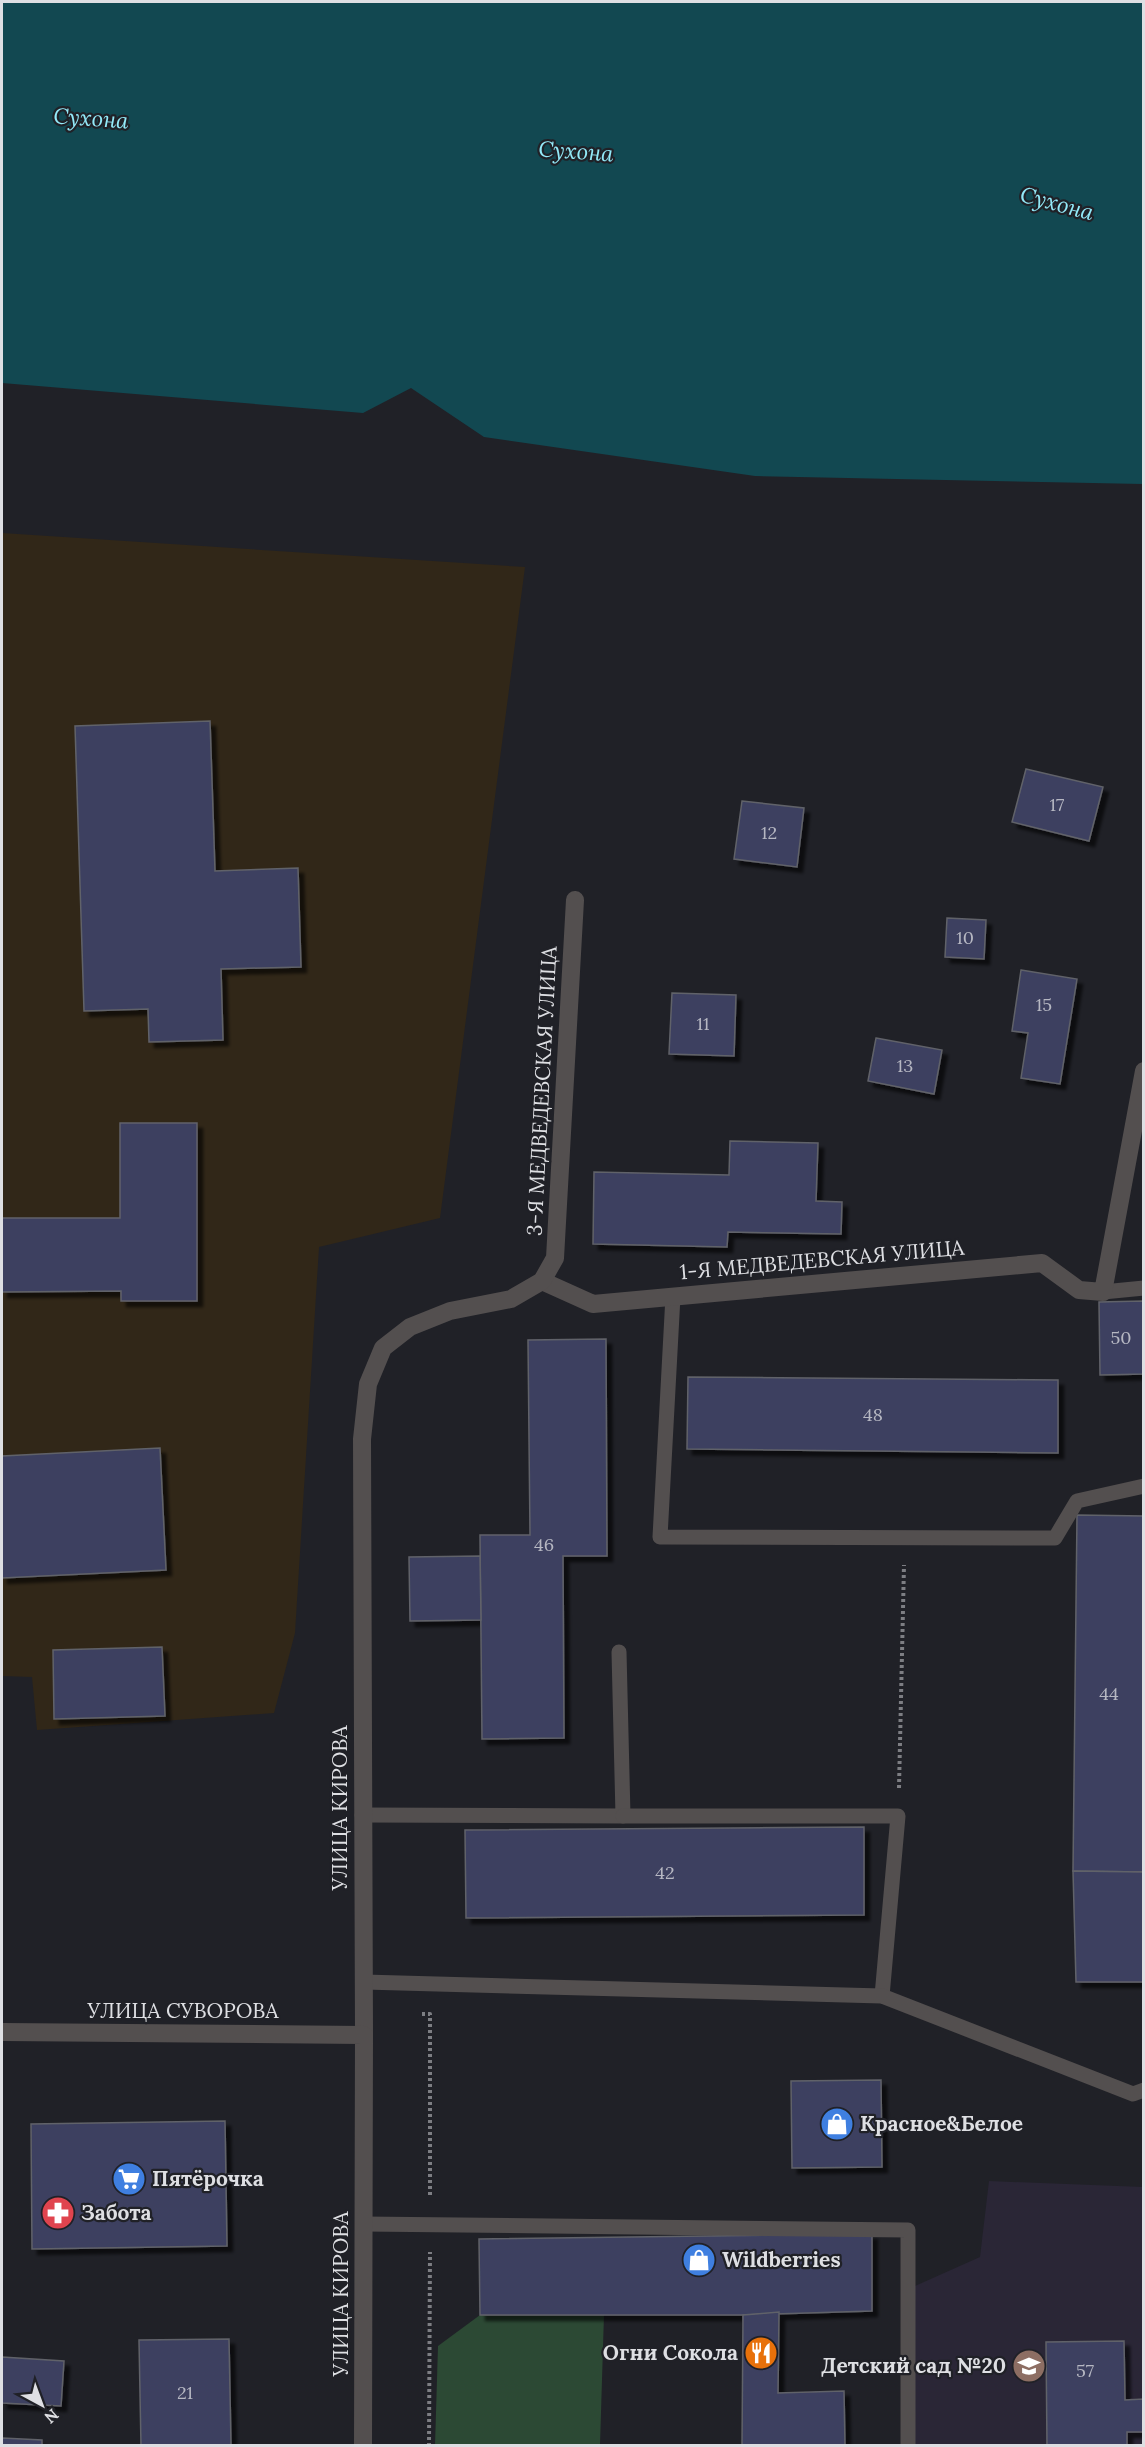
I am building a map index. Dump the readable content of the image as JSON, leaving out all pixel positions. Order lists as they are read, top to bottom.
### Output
{
  "streets": {
    "street": [
      "3-Я МЕДВЕДЕВСКАЯ УЛИЦА",
      "1-Я МЕДВЕДЕВСКАЯ УЛИЦА",
      "УЛИЦА КИРОВА",
      "УЛИЦА СУВОРОВА"
    ]
  },
  "crossings": [
    ["3-Я МЕДВЕДЕВСКАЯ УЛИЦА", "1-Я МЕДВЕДЕВСКАЯ УЛИЦА"],
    ["3-Я МЕДВЕДЕВСКАЯ УЛИЦА", "УЛИЦА КИРОВА"],
    ["1-Я МЕДВЕДЕВСКАЯ УЛИЦА", "УЛИЦА КИРОВА"],
    ["УЛИЦА КИРОВА", "УЛИЦА СУВОРОВА"]
  ],
  "water": ["Сухона"],
  "places": {
    "shop": ["Красное&Белое", "Wildberries"],
    "supermarket": ["Пятёрочка"],
    "pharmacy": ["Забота"],
    "restaurant": ["Огни Сокола"],
    "school or university": ["Детский сад №20"]
  },
  "house_numbers": [
    "17",
    "12",
    "10",
    "15",
    "11",
    "13",
    "50",
    "48",
    "46",
    "44",
    "42",
    "57",
    "21"
  ],
  "north": "bottom right"
}
